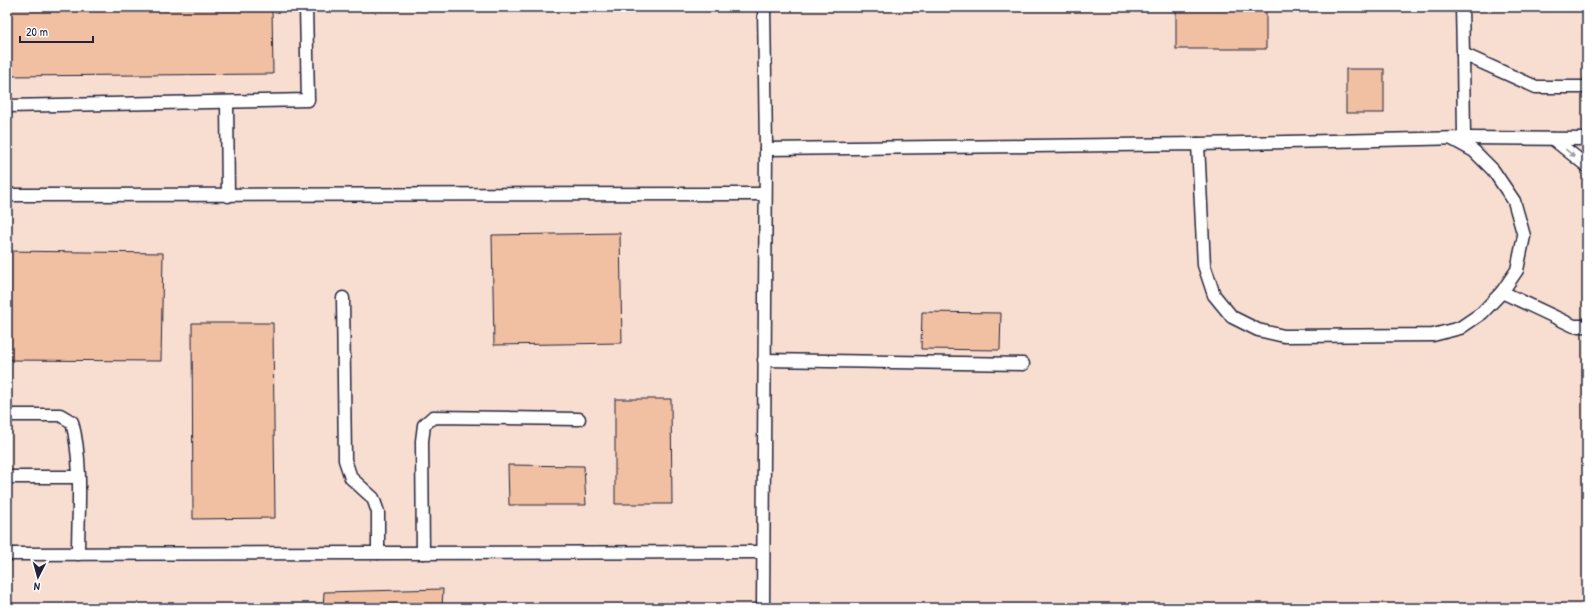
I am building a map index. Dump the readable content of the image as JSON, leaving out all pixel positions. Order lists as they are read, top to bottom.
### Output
{
  "scale_bar": "20 m",
  "north": "bottom"
}
